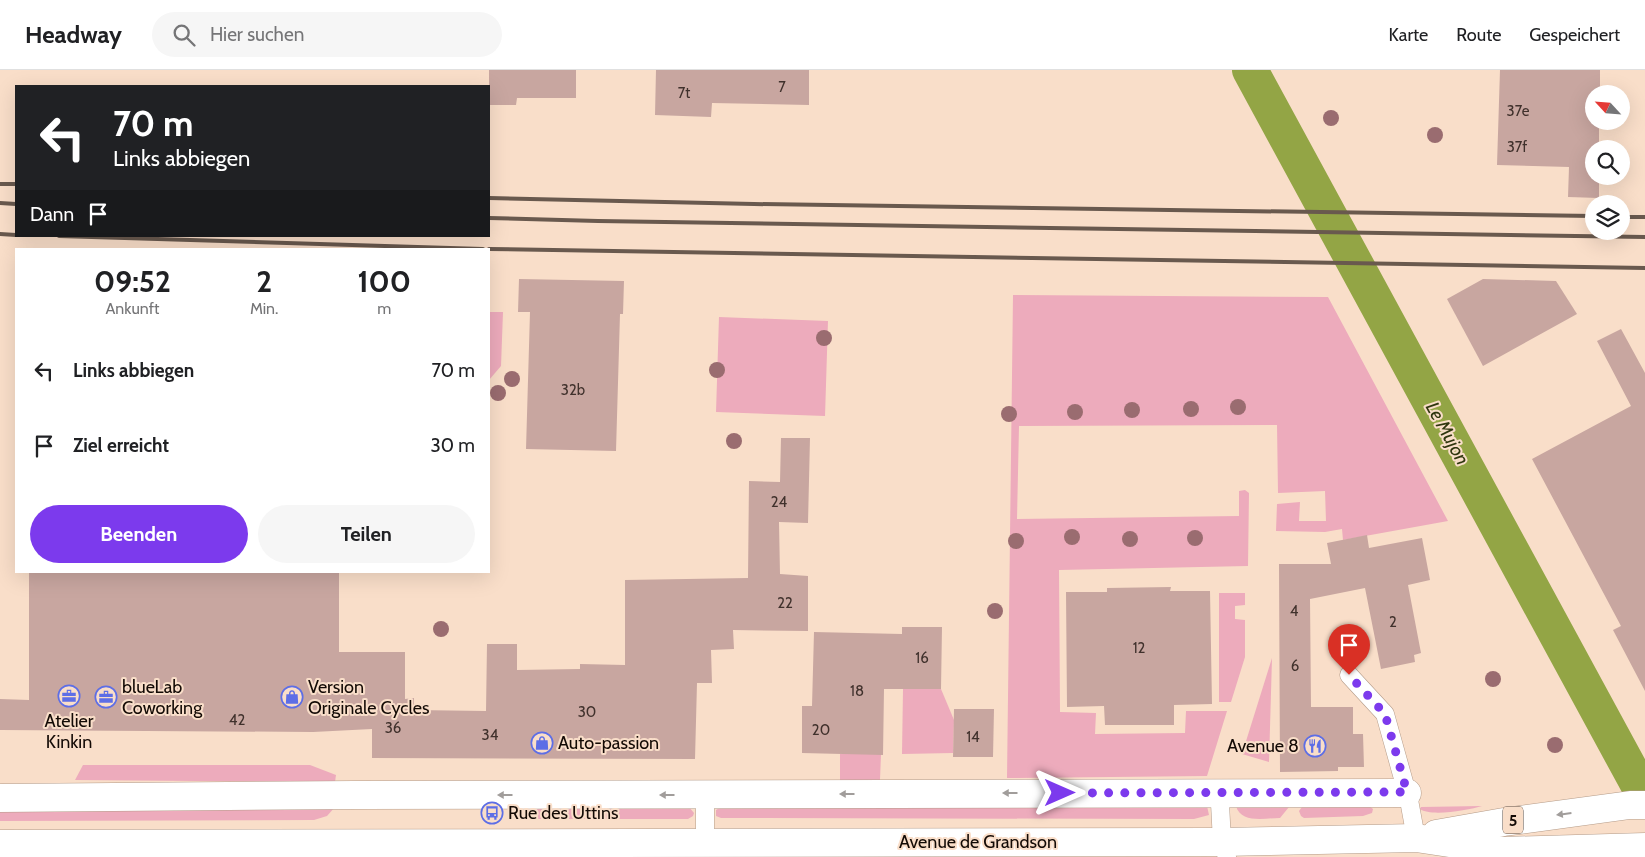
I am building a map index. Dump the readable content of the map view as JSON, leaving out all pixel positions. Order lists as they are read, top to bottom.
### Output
{
  "streets": {
    "main road": ["5", "Avenue de Grandson"]
  },
  "water": ["Le Mujon"],
  "places": {
    "office": ["Atelier Kinkin", "blueLab Coworking"],
    "shop": ["Version Originale Cycles", "Auto-passion"],
    "restaurant": ["Avenue 8"],
    "bus stop": ["Rue des Uttins"]
  },
  "house_numbers": [
    "7",
    "7t",
    "37e",
    "37f",
    "32b",
    "24",
    "22",
    "4",
    "2",
    "12",
    "16",
    "6",
    "18",
    "30",
    "42",
    "36",
    "20",
    "34",
    "14"
  ],
  "north": "top left",
  "page": {
    "header": "Headway",
    "search": "Hier suchen",
    "nav": ["Karte", "Route", "Gespeichert"],
    "turn": ["70 m", "Links abbiegen"],
    "then": "Dann",
    "eta": [
      "09:52",
      "Ankunft",
      "2",
      "Min.",
      "100",
      "m"
    ],
    "list": [
      {
        "name": "Links abbiegen",
        "value": "70 m"
      },
      {
        "name": "Ziel erreicht",
        "value": "30 m"
      }
    ],
    "buttons": ["Beenden", "Teilen"]
  }
}
